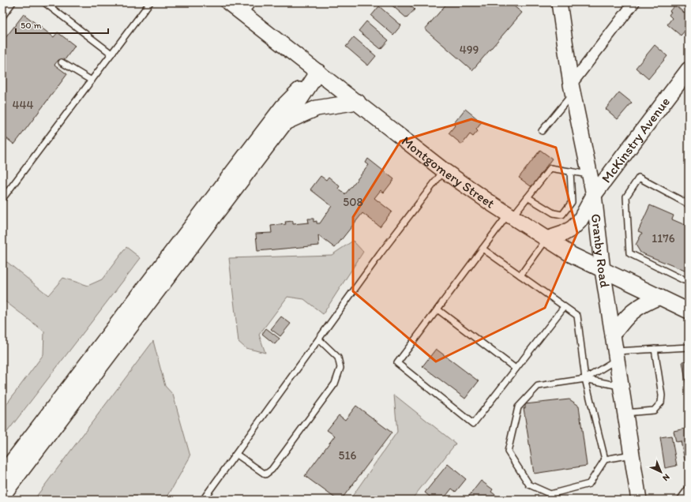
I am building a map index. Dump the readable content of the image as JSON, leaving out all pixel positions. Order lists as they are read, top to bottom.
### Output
{
  "streets": {
    "main road": ["McKinstry Avenue", "Montgomery Street", "Granby Road"]
  },
  "crossings": [
    ["McKinstry Avenue", "Montgomery Street"],
    ["McKinstry Avenue", "Granby Road"],
    ["Montgomery Street", "Granby Road"]
  ],
  "house_numbers": [
    "499",
    "444",
    "508",
    "1176",
    "516"
  ],
  "scale_bar": "50 m",
  "north": "bottom right"
}
